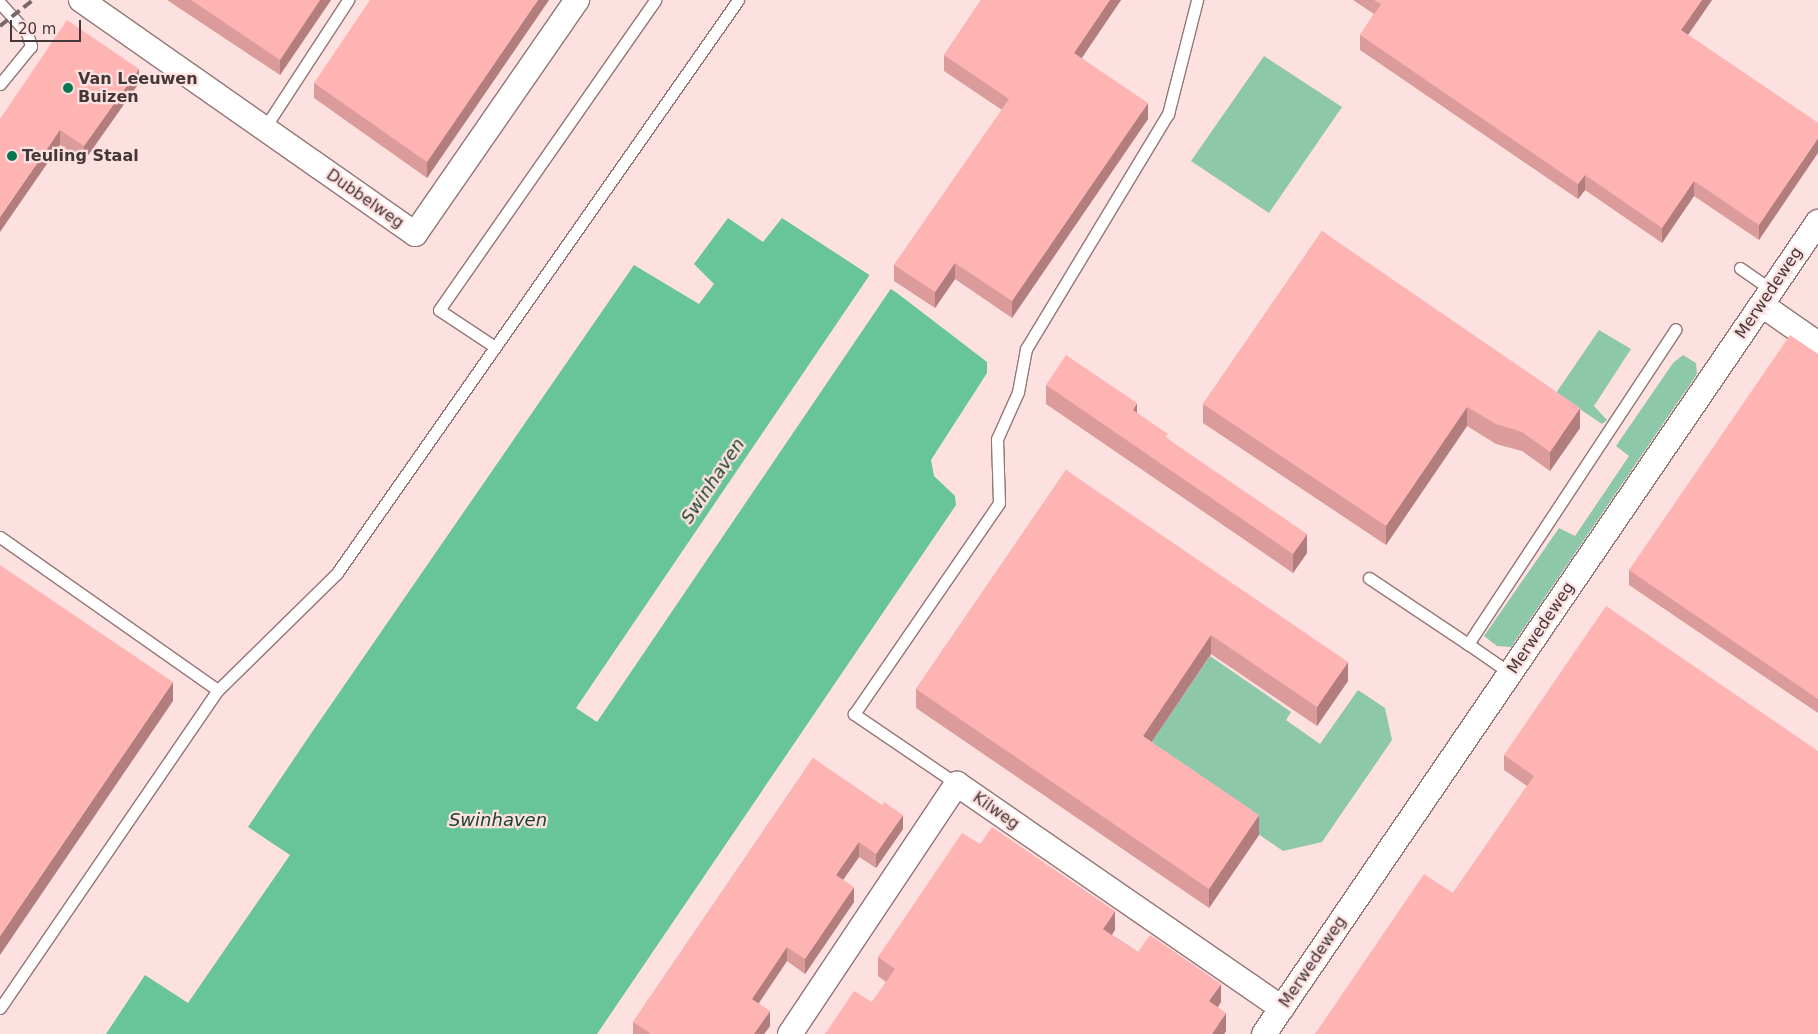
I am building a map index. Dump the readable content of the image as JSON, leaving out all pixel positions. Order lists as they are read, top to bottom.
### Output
{
  "streets": {
    "street": ["Dubbelweg", "Merwedeweg", "Kilweg"]
  },
  "crossings": [
    ["Merwedeweg", "Kilweg"]
  ],
  "water": ["Swinhaven"],
  "places": ["Van Leeuwen Buizen", "Teuling Staal"],
  "scale_bar": "20 m"
}
